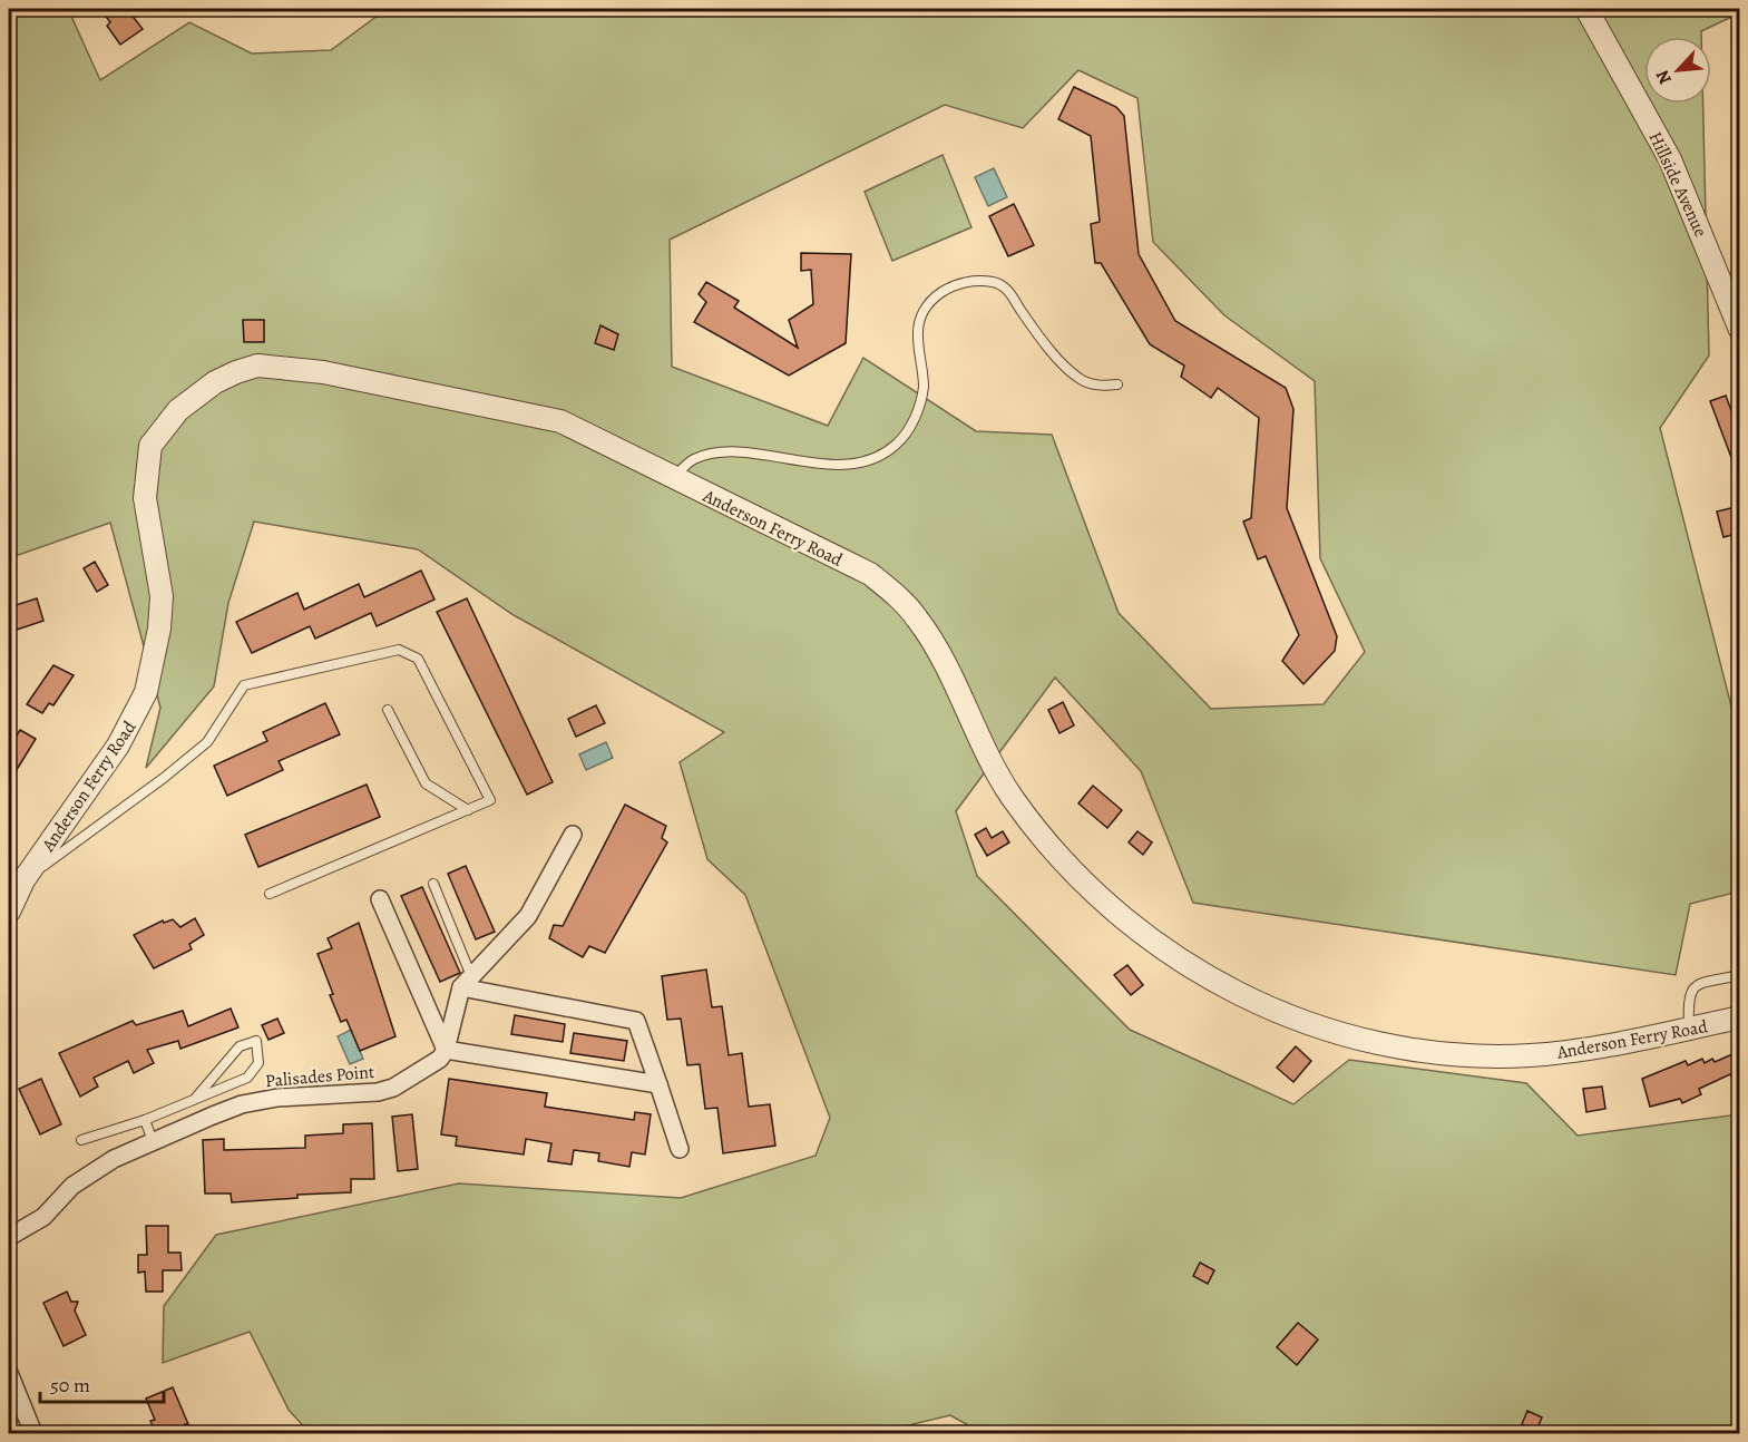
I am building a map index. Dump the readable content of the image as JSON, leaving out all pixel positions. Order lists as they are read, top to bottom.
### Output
{
  "streets": {
    "street": ["Hillside Avenue", "Anderson Ferry Road", "Palisades Point"]
  },
  "scale_bar": "50 m",
  "north": "bottom left"
}
